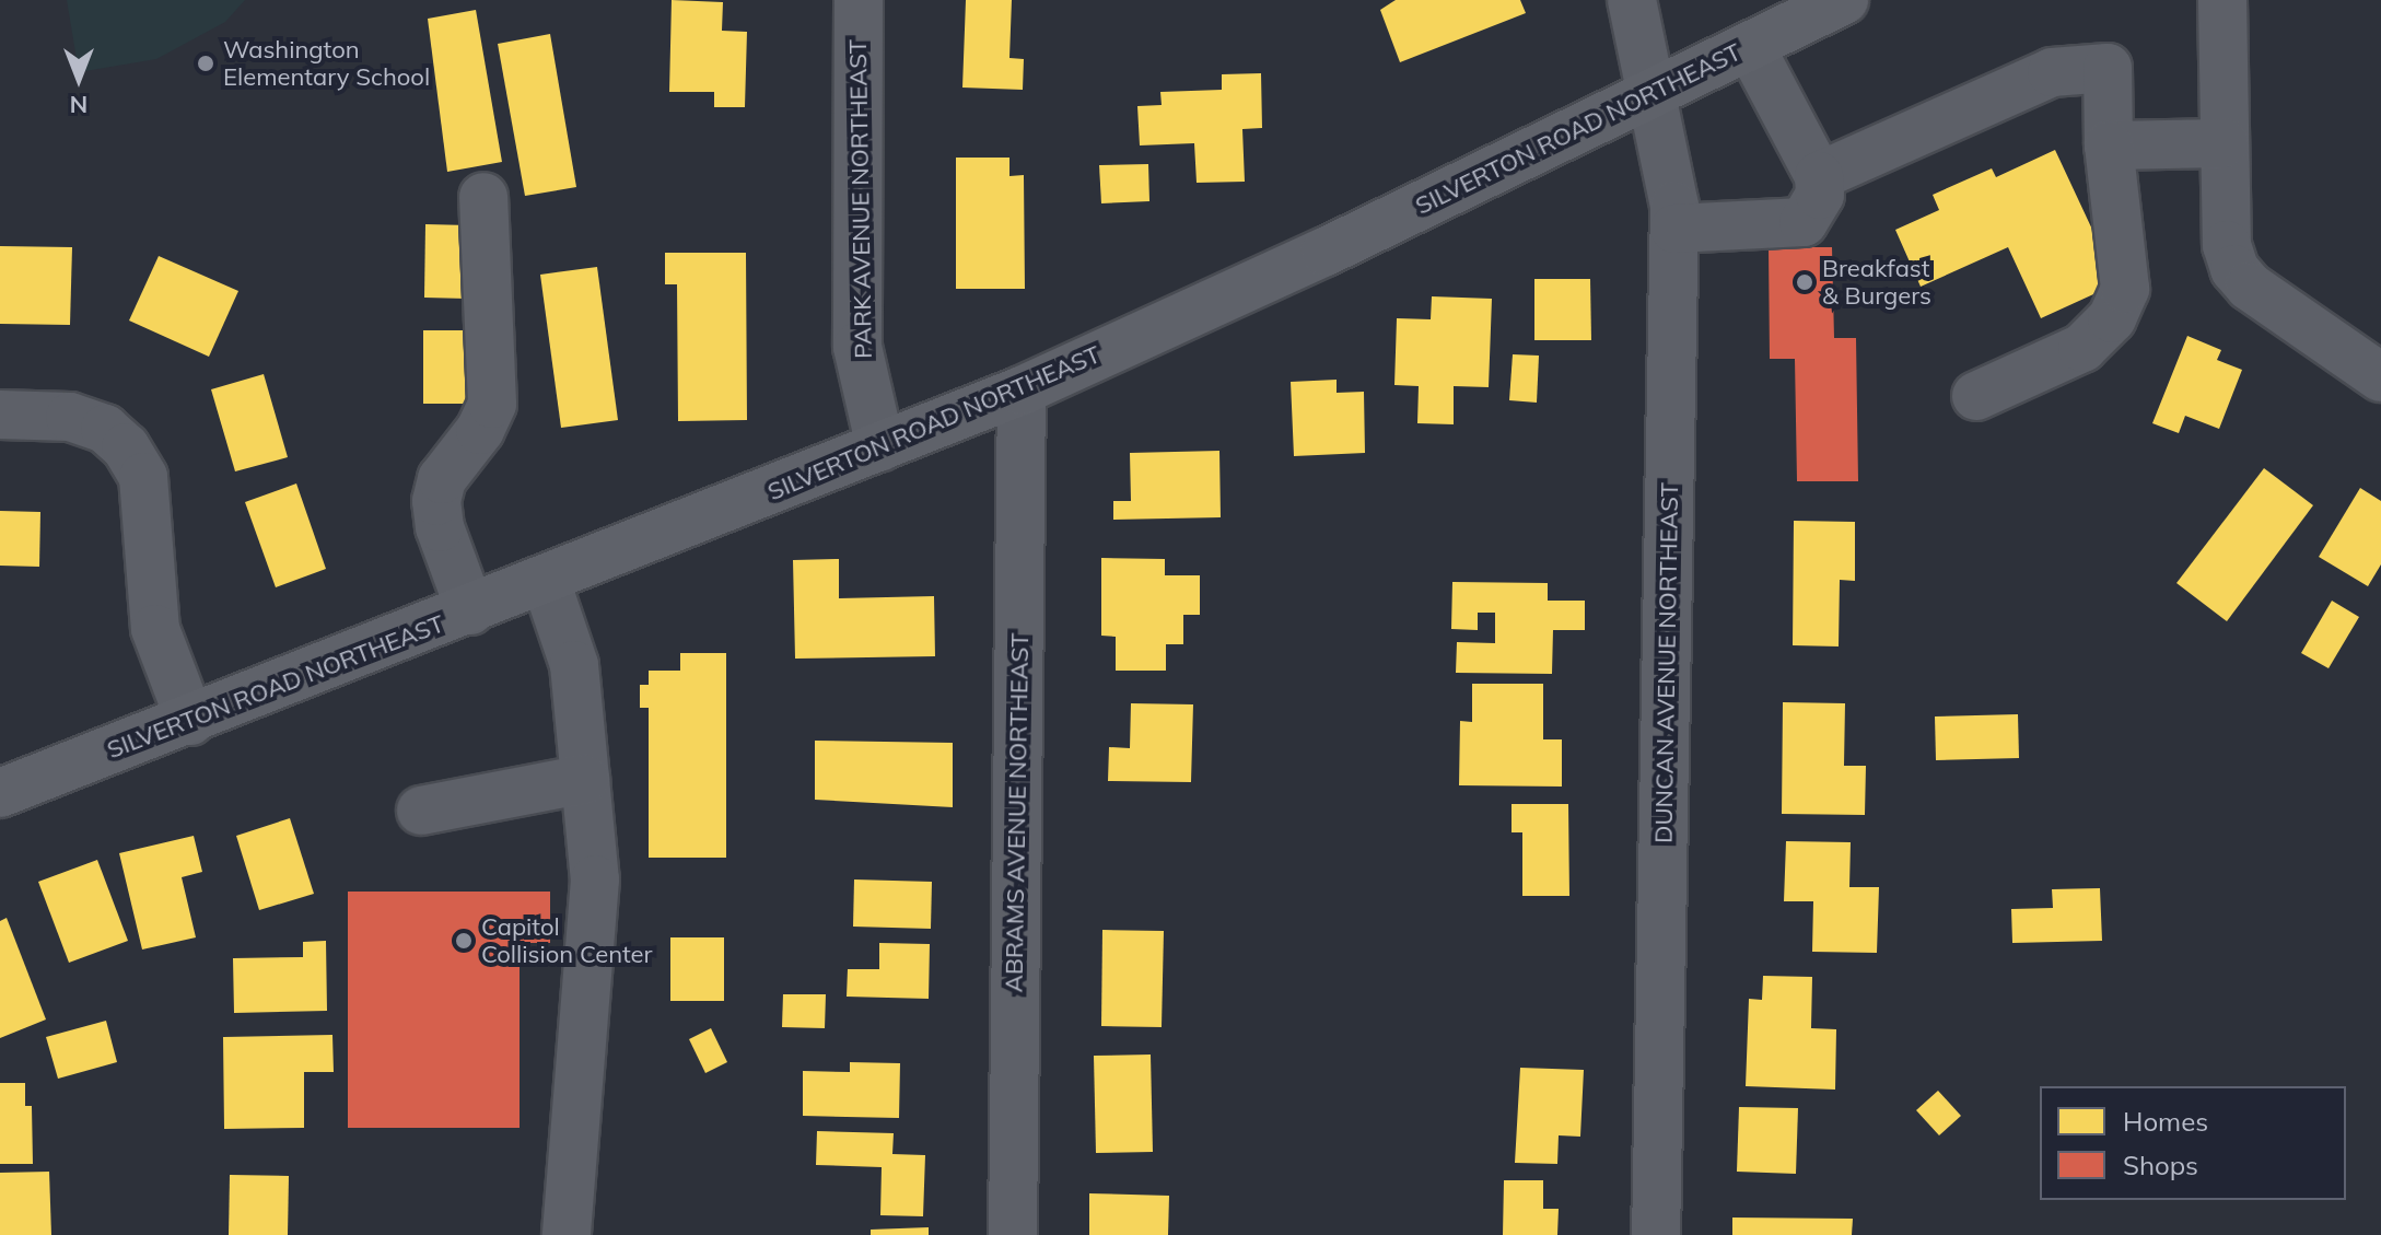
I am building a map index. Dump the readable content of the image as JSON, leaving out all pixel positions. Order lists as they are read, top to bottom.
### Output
{
  "streets": {
    "main road": ["SILVERTON ROAD NORTHEAST"],
    "street": ["PARK AVENUE NORTHEAST", "DUNCAN AVENUE NORTHEAST", "ABRAMS AVENUE NORTHEAST"]
  },
  "crossings": [
    ["SILVERTON ROAD NORTHEAST", "PARK AVENUE NORTHEAST"],
    ["SILVERTON ROAD NORTHEAST", "DUNCAN AVENUE NORTHEAST"],
    ["SILVERTON ROAD NORTHEAST", "ABRAMS AVENUE NORTHEAST"]
  ],
  "places": ["Washington Elementary School", "Breakfast & Burgers", "Capitol Collision Center"],
  "legend": ["Homes", "Shops"],
  "north": "bottom"
}
